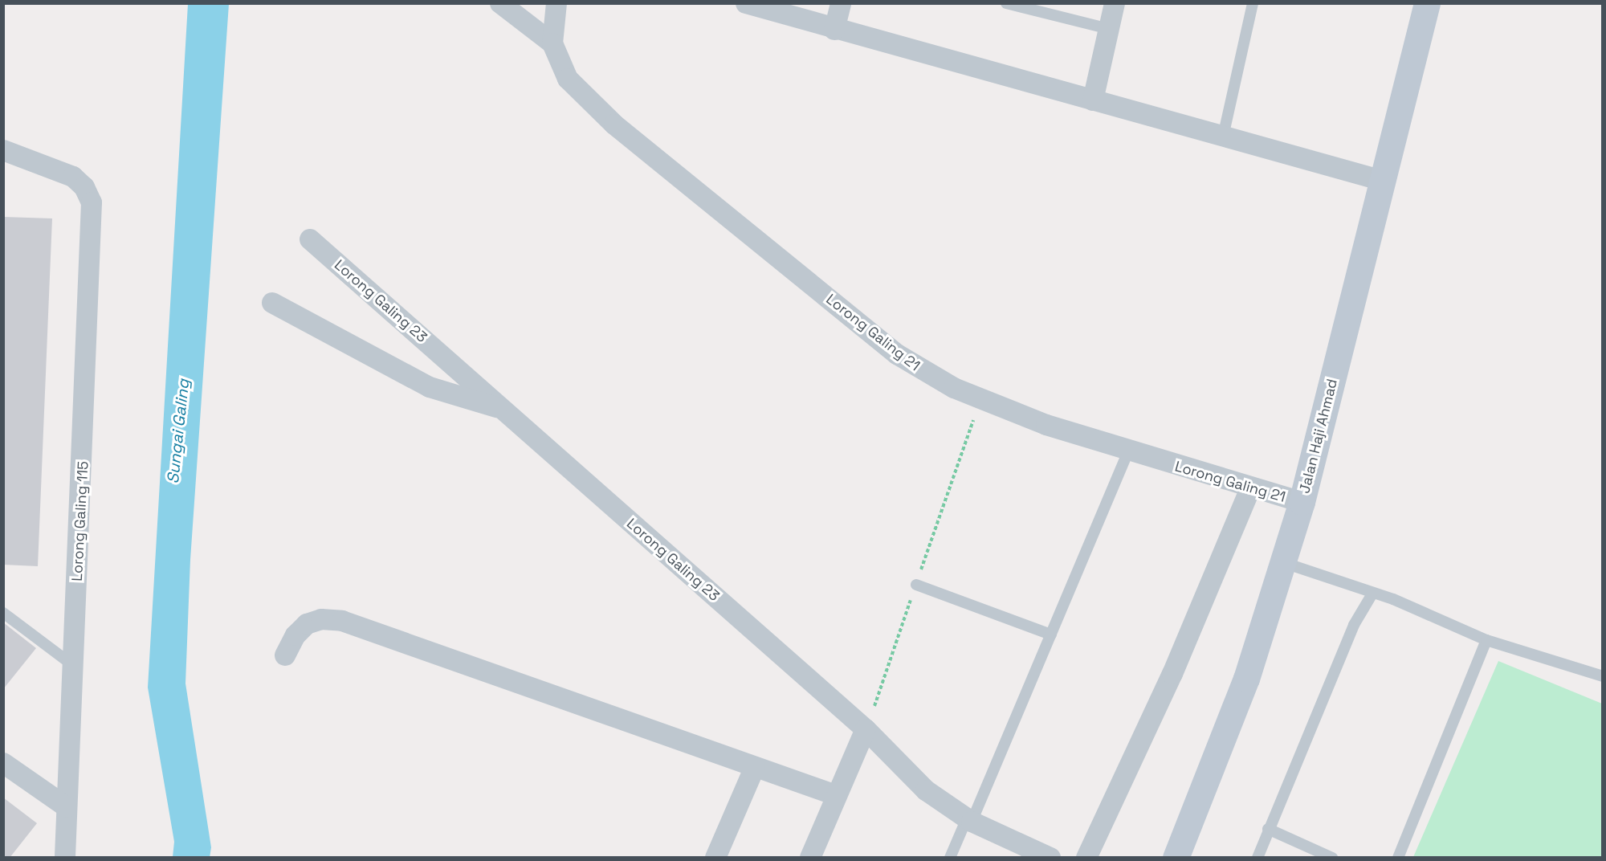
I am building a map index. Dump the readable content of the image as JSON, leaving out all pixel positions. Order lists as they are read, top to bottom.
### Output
{
  "streets": {
    "street": [
      "Lorong Galing 23",
      "Lorong Galing 21",
      "Jalan Haji Ahmad",
      "Lorong Galing 115"
    ]
  },
  "crossings": [
    ["Lorong Galing 21", "Jalan Haji Ahmad"]
  ],
  "water": ["Sungai Galing"]
}
